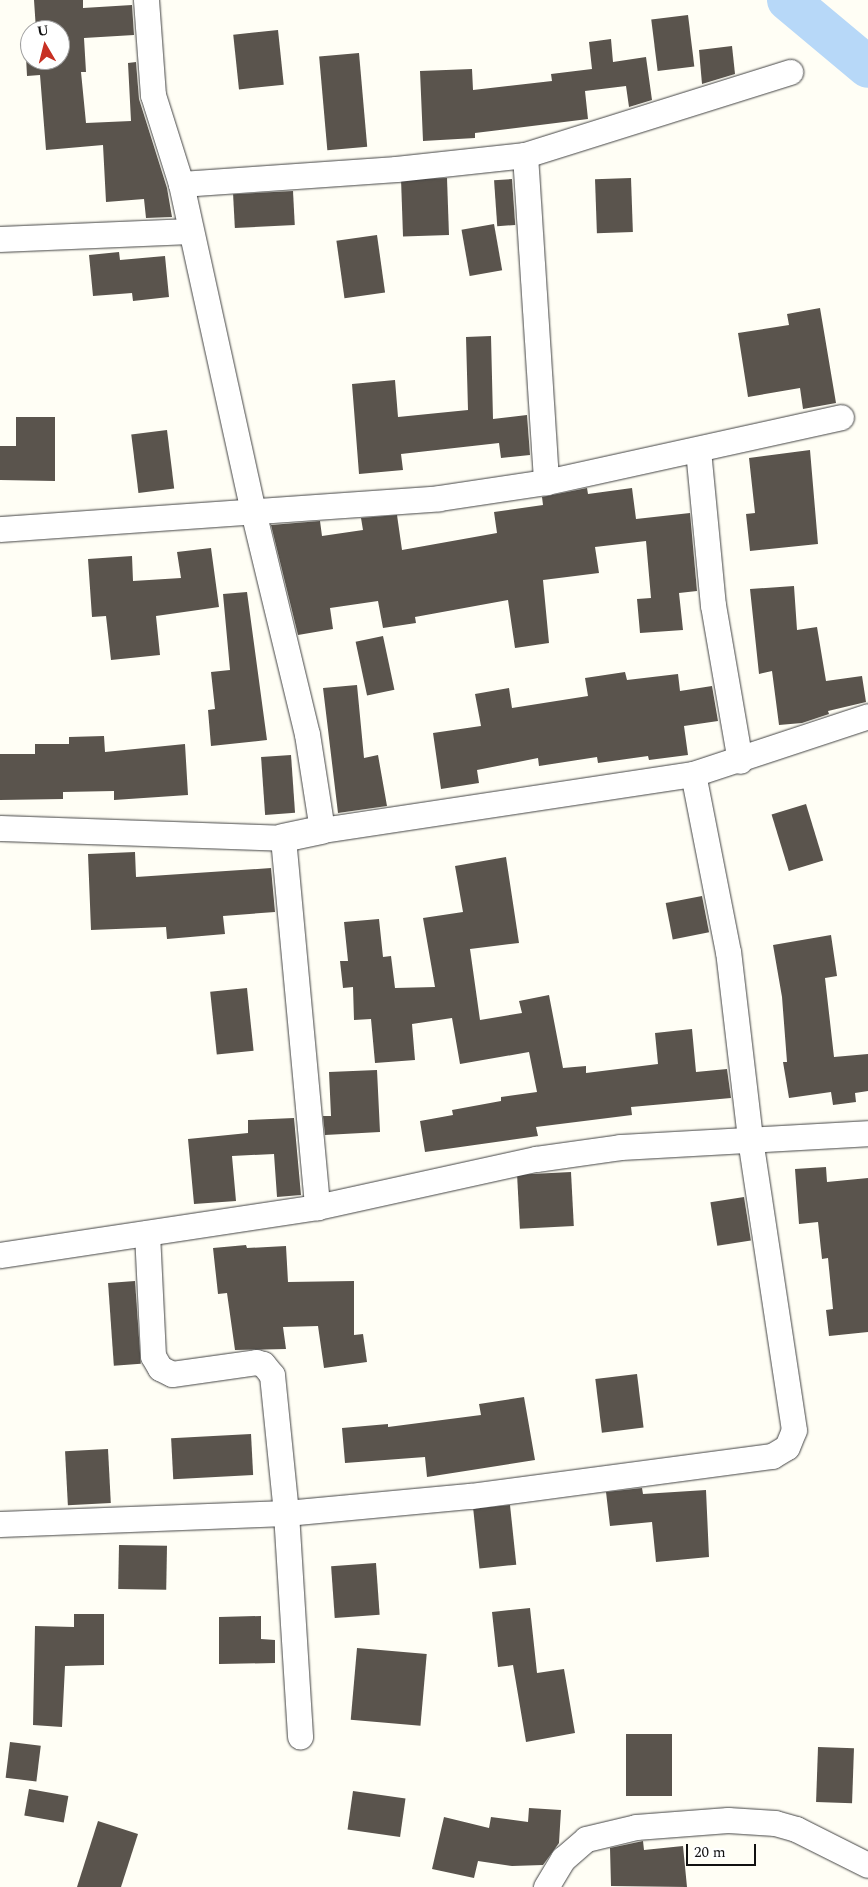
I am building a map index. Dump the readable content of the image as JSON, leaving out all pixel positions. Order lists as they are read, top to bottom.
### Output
{
  "scale_bar": "20 m",
  "north": "top"
}
